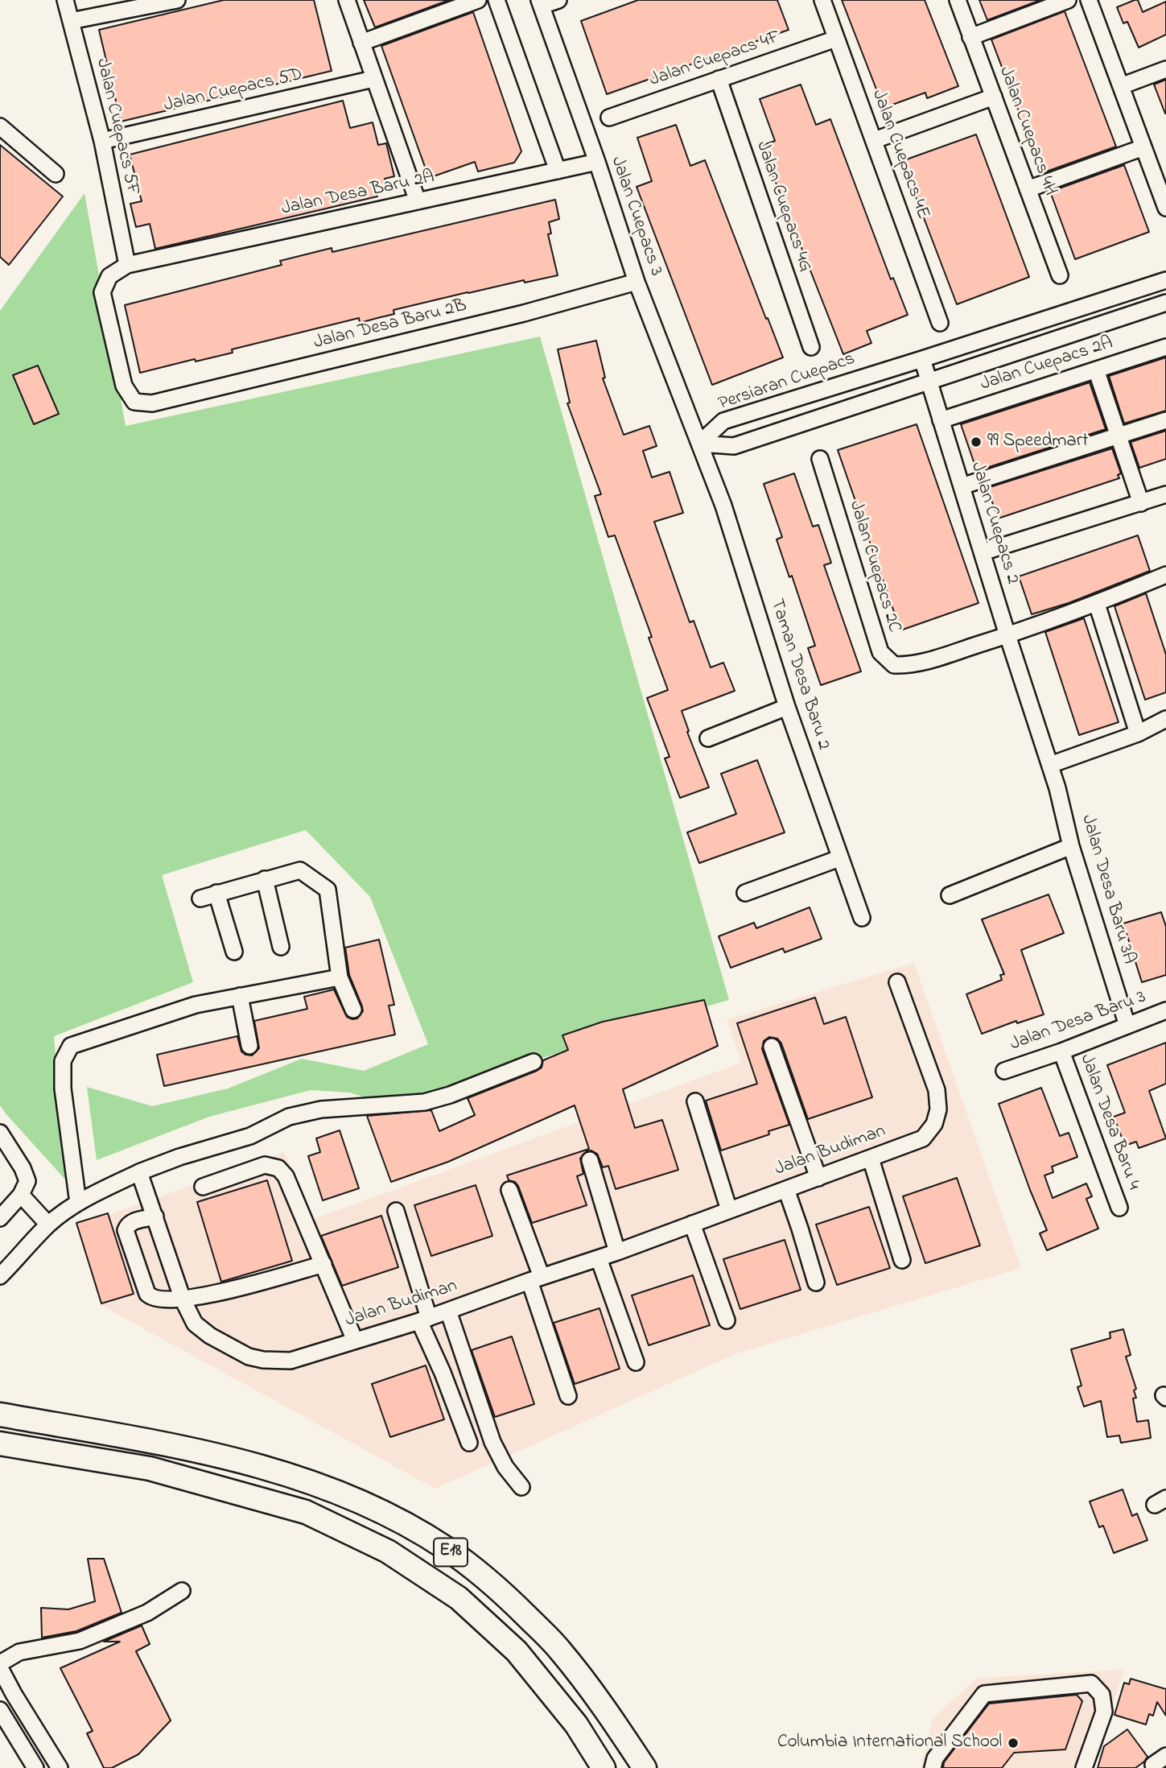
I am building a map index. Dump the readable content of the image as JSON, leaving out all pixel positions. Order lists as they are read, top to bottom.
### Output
{
  "streets": {
    "highway": ["E18"],
    "street": [
      "Jalan Cuepacs 4F",
      "Jalan Cuepacs 5D",
      "Jalan Cuepacs 5F",
      "Jalan Cuepacs 4H",
      "Jalan Cuepacs 4E",
      "Jalan Desa Baru 2A",
      "Jalan Cuepacs 4G",
      "Jalan Cuepacs 3",
      "Jalan Desa Baru 2B",
      "Jalan Cuepacs 2A",
      "Persiaran Cuepacs",
      "Jalan Cuepacs 2",
      "Jalan Cuepacs 2C",
      "Taman Desa Baru 2",
      "Jalan Desa Baru 3A",
      "Jalan Desa Baru 3",
      "Jalan Desa Baru 4",
      "Jalan Budiman"
    ]
  },
  "crossings": [
    ["Jalan Cuepacs 4F", "Jalan Cuepacs 4E"],
    ["Jalan Cuepacs 4F", "Jalan Cuepacs 4G"],
    ["Jalan Cuepacs 5D", "Jalan Cuepacs 5F"],
    ["Jalan Cuepacs 5F", "Jalan Desa Baru 2A"],
    ["Jalan Cuepacs 5F", "Jalan Desa Baru 2B"],
    ["Jalan Desa Baru 2A", "Jalan Cuepacs 3"],
    ["Jalan Desa Baru 2A", "Jalan Desa Baru 2B"],
    ["Jalan Cuepacs 3", "Jalan Desa Baru 2B"],
    ["Jalan Cuepacs 3", "Persiaran Cuepacs"],
    ["Jalan Cuepacs 3", "Taman Desa Baru 2"],
    ["Jalan Cuepacs 2A", "Jalan Cuepacs 2"],
    ["Persiaran Cuepacs", "Jalan Cuepacs 2"],
    ["Persiaran Cuepacs", "Taman Desa Baru 2"],
    ["Jalan Cuepacs 2", "Jalan Cuepacs 2C"],
    ["Jalan Cuepacs 2", "Jalan Desa Baru 3A"],
    ["Jalan Desa Baru 3A", "Jalan Desa Baru 3"],
    ["Jalan Desa Baru 3", "Jalan Desa Baru 4"]
  ],
  "places": ["99 Speedmart", "Columbia International School"]
}
